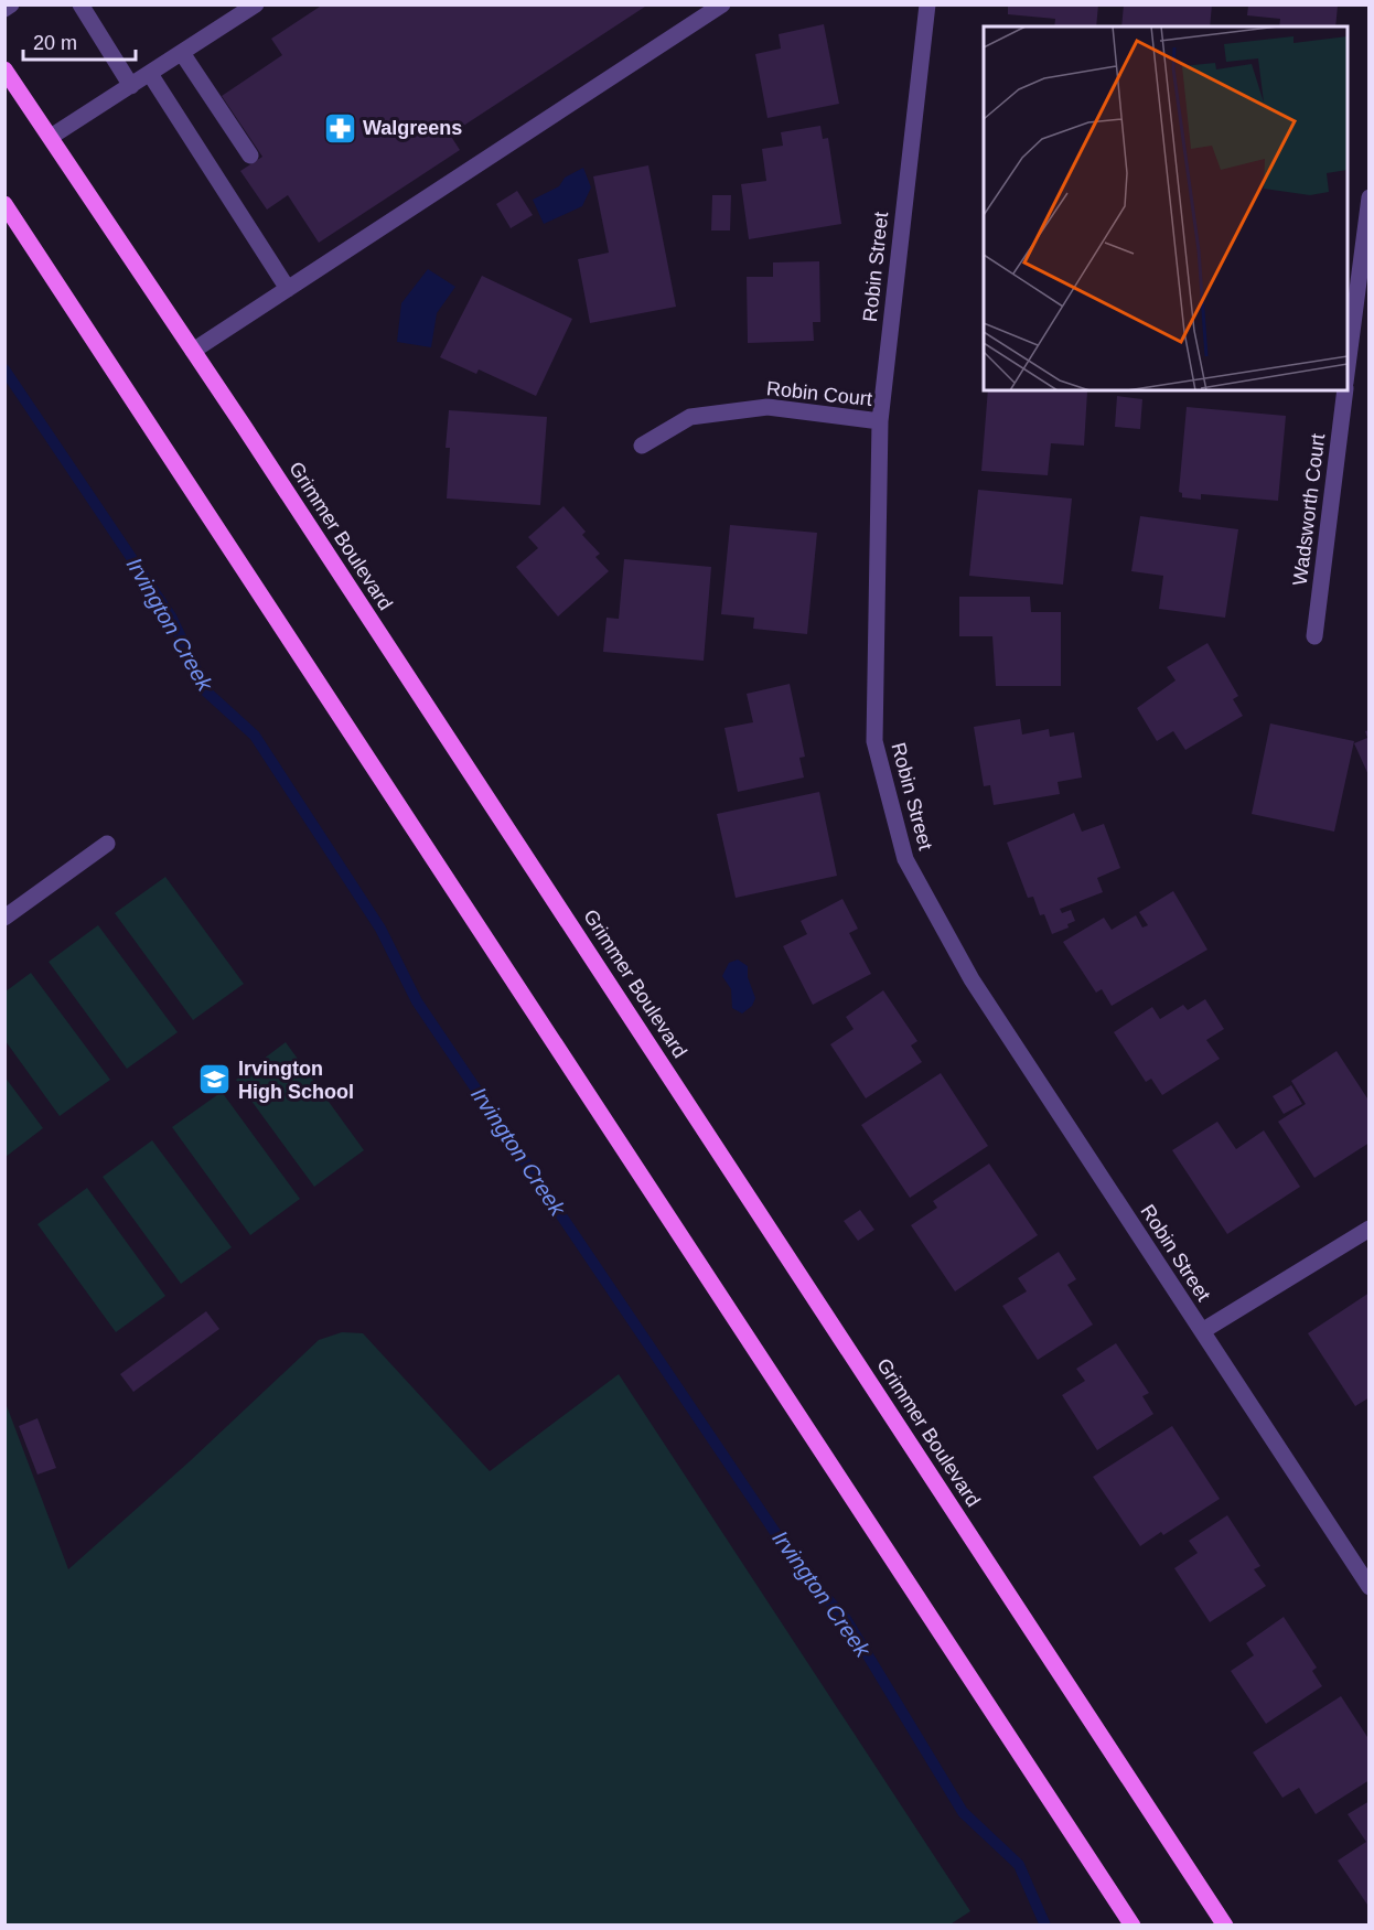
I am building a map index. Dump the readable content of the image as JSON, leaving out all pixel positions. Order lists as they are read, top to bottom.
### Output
{
  "streets": {
    "main road": ["Grimmer Boulevard"],
    "street": ["Robin Street", "Robin Court", "Wadsworth Court"]
  },
  "crossings": [
    ["Robin Street", "Robin Court"]
  ],
  "water": ["Irvington Creek"],
  "places": {
    "pharmacy": ["Walgreens"],
    "school or university": ["Irvington High School"]
  },
  "scale_bar": "20 m"
}
